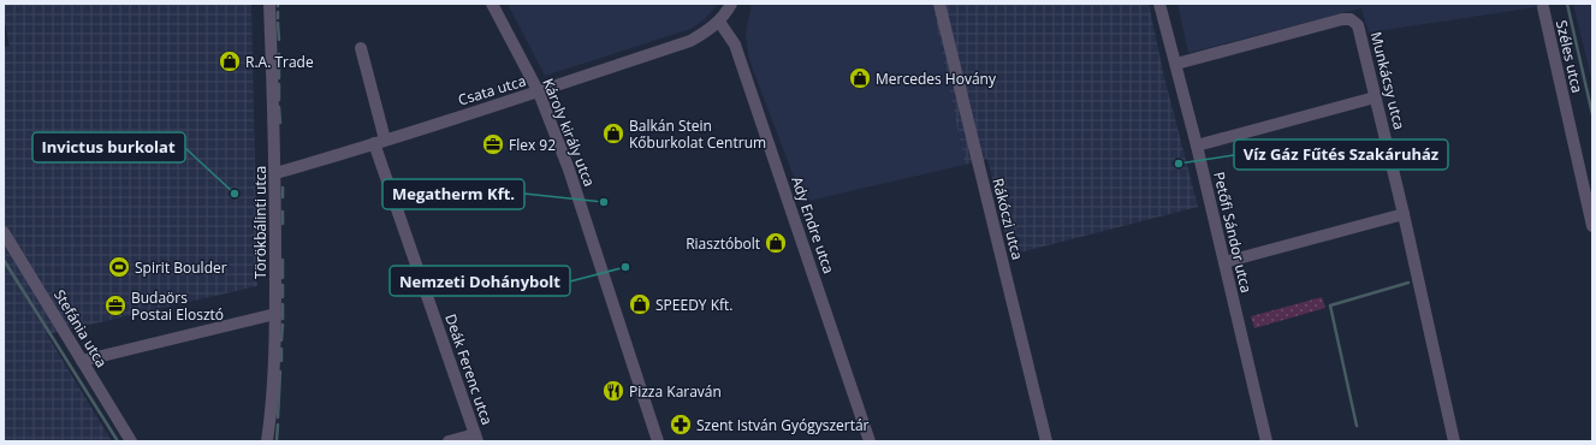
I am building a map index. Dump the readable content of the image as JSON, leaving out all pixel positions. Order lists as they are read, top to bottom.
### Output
{
  "streets": {
    "street": [
      "Széles utca",
      "Munkácsy utca",
      "Csata utca",
      "Károly király utca",
      "Rákóczi utca",
      "Törökbálinti utca",
      "Ady Endre utca",
      "Petőfi Sándor utca",
      "Stefánia utca",
      "Deák Ferenc utca"
    ]
  },
  "crossings": [
    ["Munkácsy utca", "Petőfi Sándor utca"],
    ["Csata utca", "Károly király utca"],
    ["Csata utca", "Törökbálinti utca"],
    ["Csata utca", "Ady Endre utca"],
    ["Csata utca", "Deák Ferenc utca"]
  ],
  "places": {
    "shop": [
      "R.A. Trade",
      "Mercedes Hovány",
      "Balkán Stein Kőburkolat Centrum",
      "Riasztóbolt",
      "SPEEDY Kft."
    ],
    "office": ["Flex 92", "Budaörs Postai Elosztó"],
    "other": [
      "Víz Gáz Fűtés Szakáruház",
      "Invictus burkolat",
      "Megatherm Kft.",
      "Nemzeti Dohánybolt"
    ],
    "sports": ["Spirit Boulder"],
    "restaurant": ["Pizza Karaván"],
    "pharmacy": ["Szent István Gyógyszertár"]
  }
}
